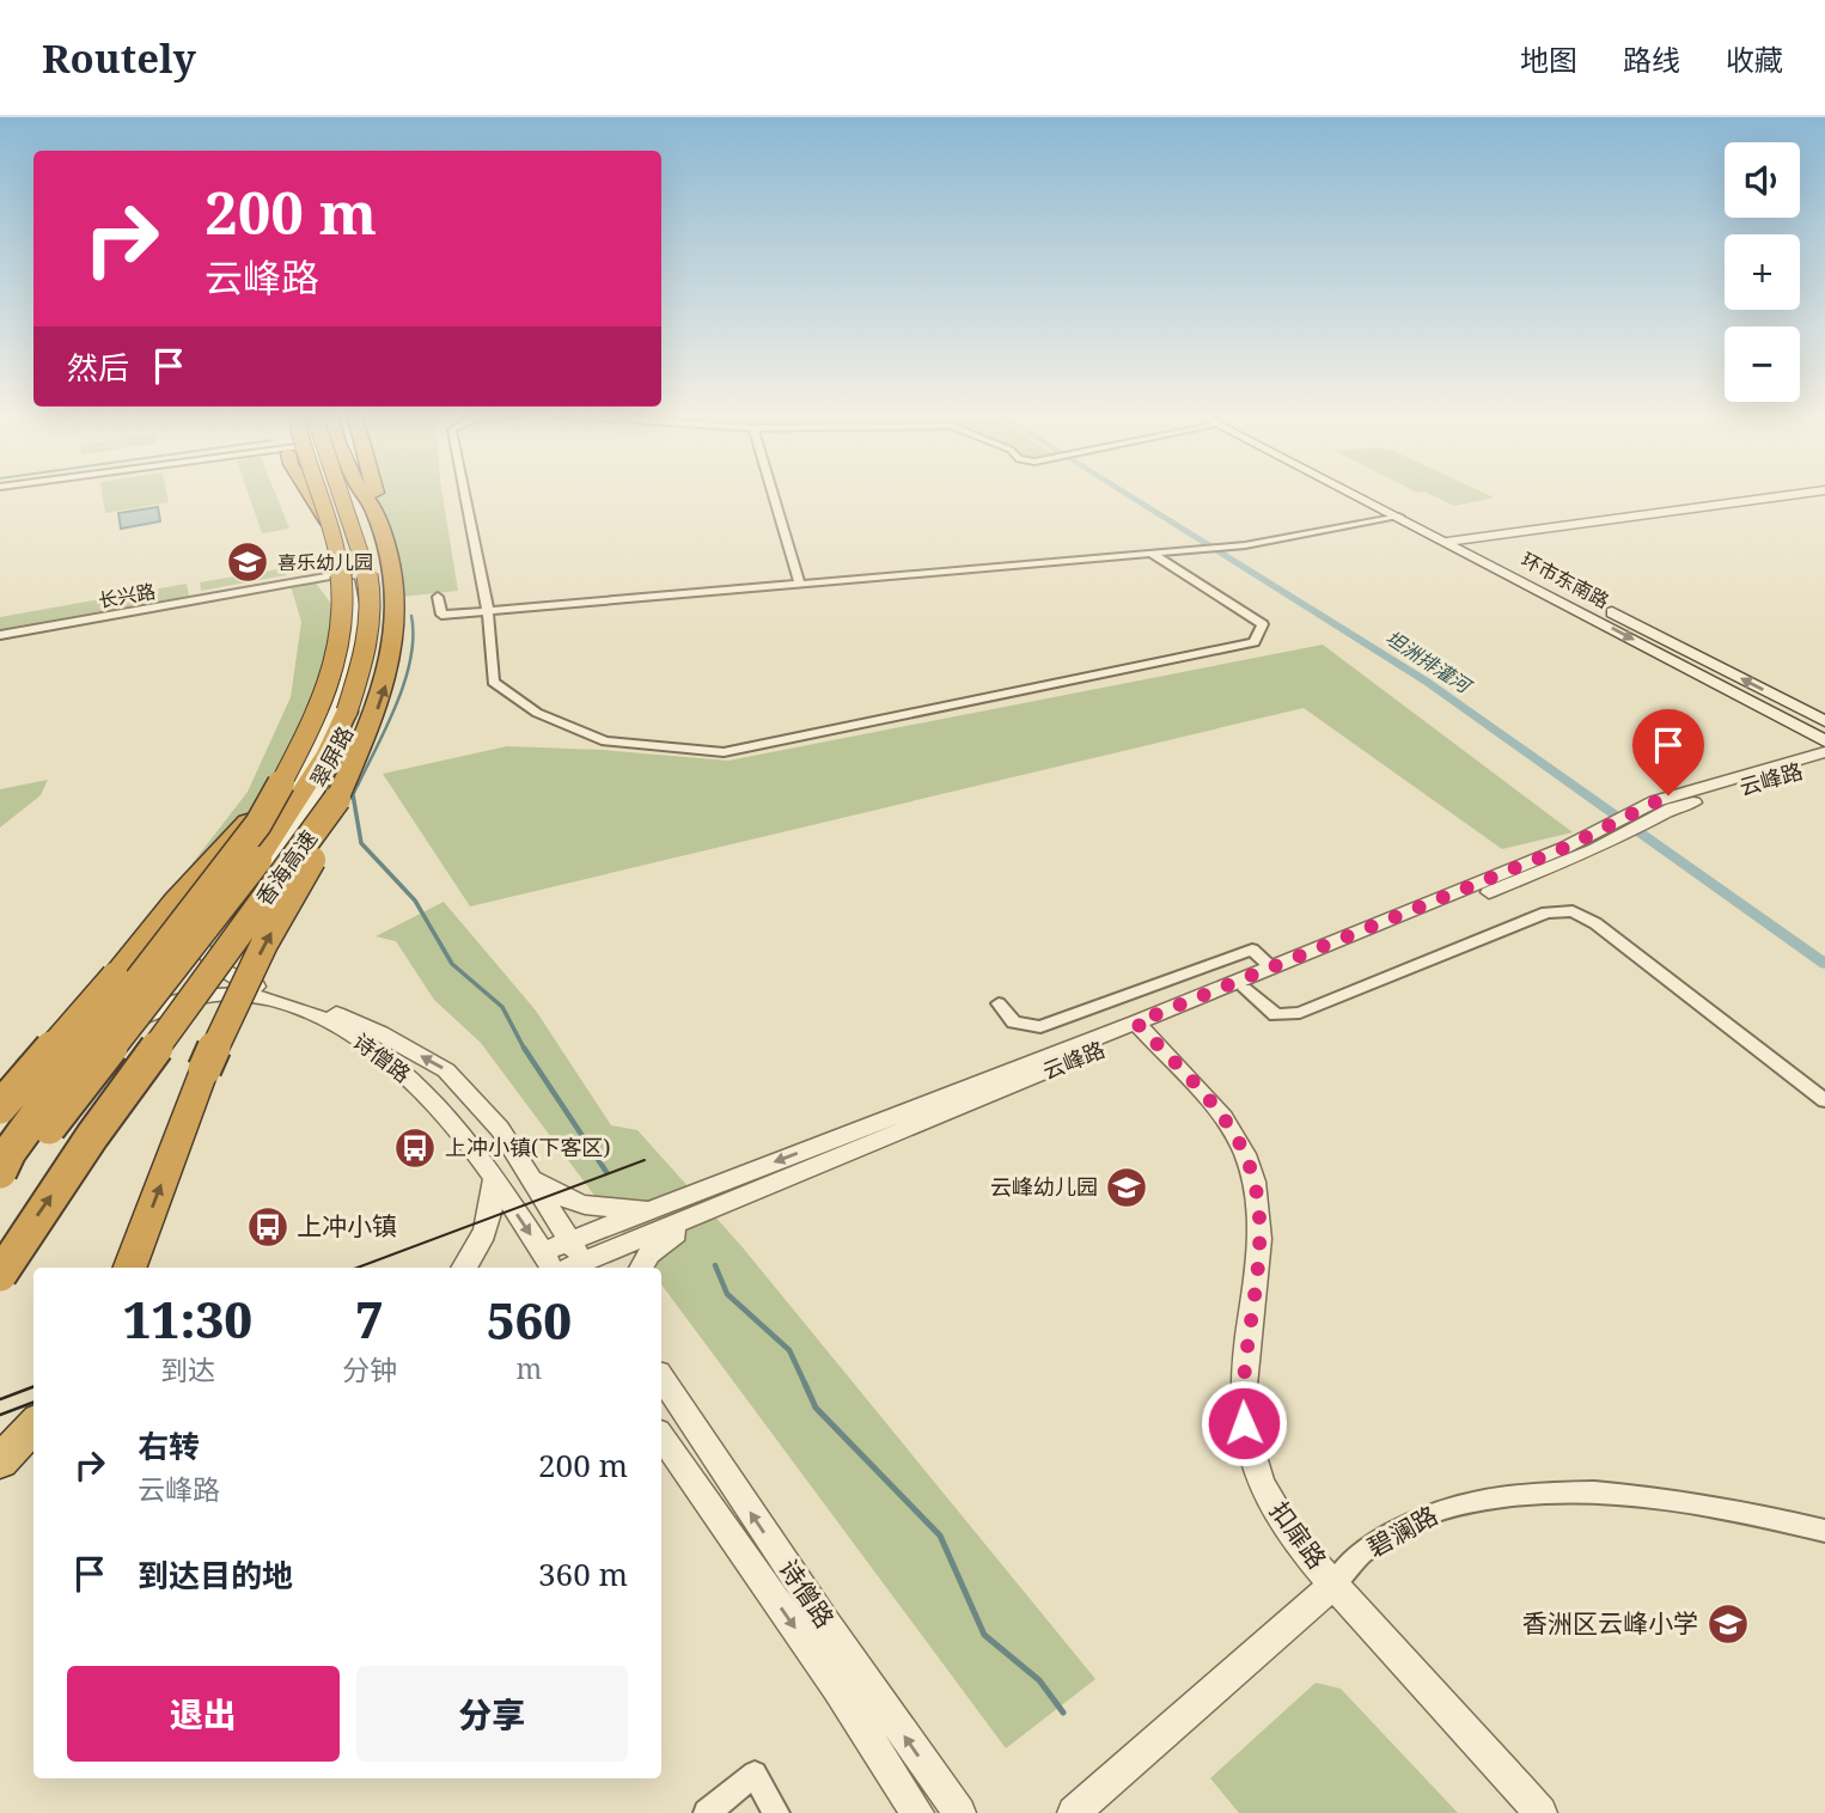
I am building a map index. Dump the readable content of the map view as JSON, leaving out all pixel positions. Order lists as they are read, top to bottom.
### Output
{
  "streets": {
    "highway": ["香海高速"],
    "main road": ["环市东南路", "翠屏路"],
    "street": [
      "长兴路",
      "云峰路",
      "诗僧路",
      "碧澜路",
      "扣扉路"
    ]
  },
  "crossings": [
    ["长兴路", "翠屏路"],
    ["翠屏路", "诗僧路"],
    ["云峰路", "诗僧路"],
    ["云峰路", "扣扉路"],
    ["碧澜路", "扣扉路"]
  ],
  "water": ["坦洲排灌河"],
  "places": {
    "school or university": ["喜乐幼儿园", "云峰幼儿园", "香洲区云峰小学"],
    "bus stop": ["上冲小镇(下客区)", "上冲小镇"]
  },
  "page": {
    "header": "Routely",
    "nav": ["地图", "路线", "收藏"],
    "map_buttons": ["+", "−"],
    "turn": ["200 m", "云峰路"],
    "then": "然后",
    "eta": [
      "11:30",
      "到达",
      "7",
      "分钟",
      "560",
      "m"
    ],
    "list": [
      {
        "name": "右转",
        "note": "云峰路",
        "value": "200 m"
      },
      {
        "name": "到达目的地",
        "value": "360 m"
      }
    ],
    "buttons": ["退出", "分享"]
  }
}
